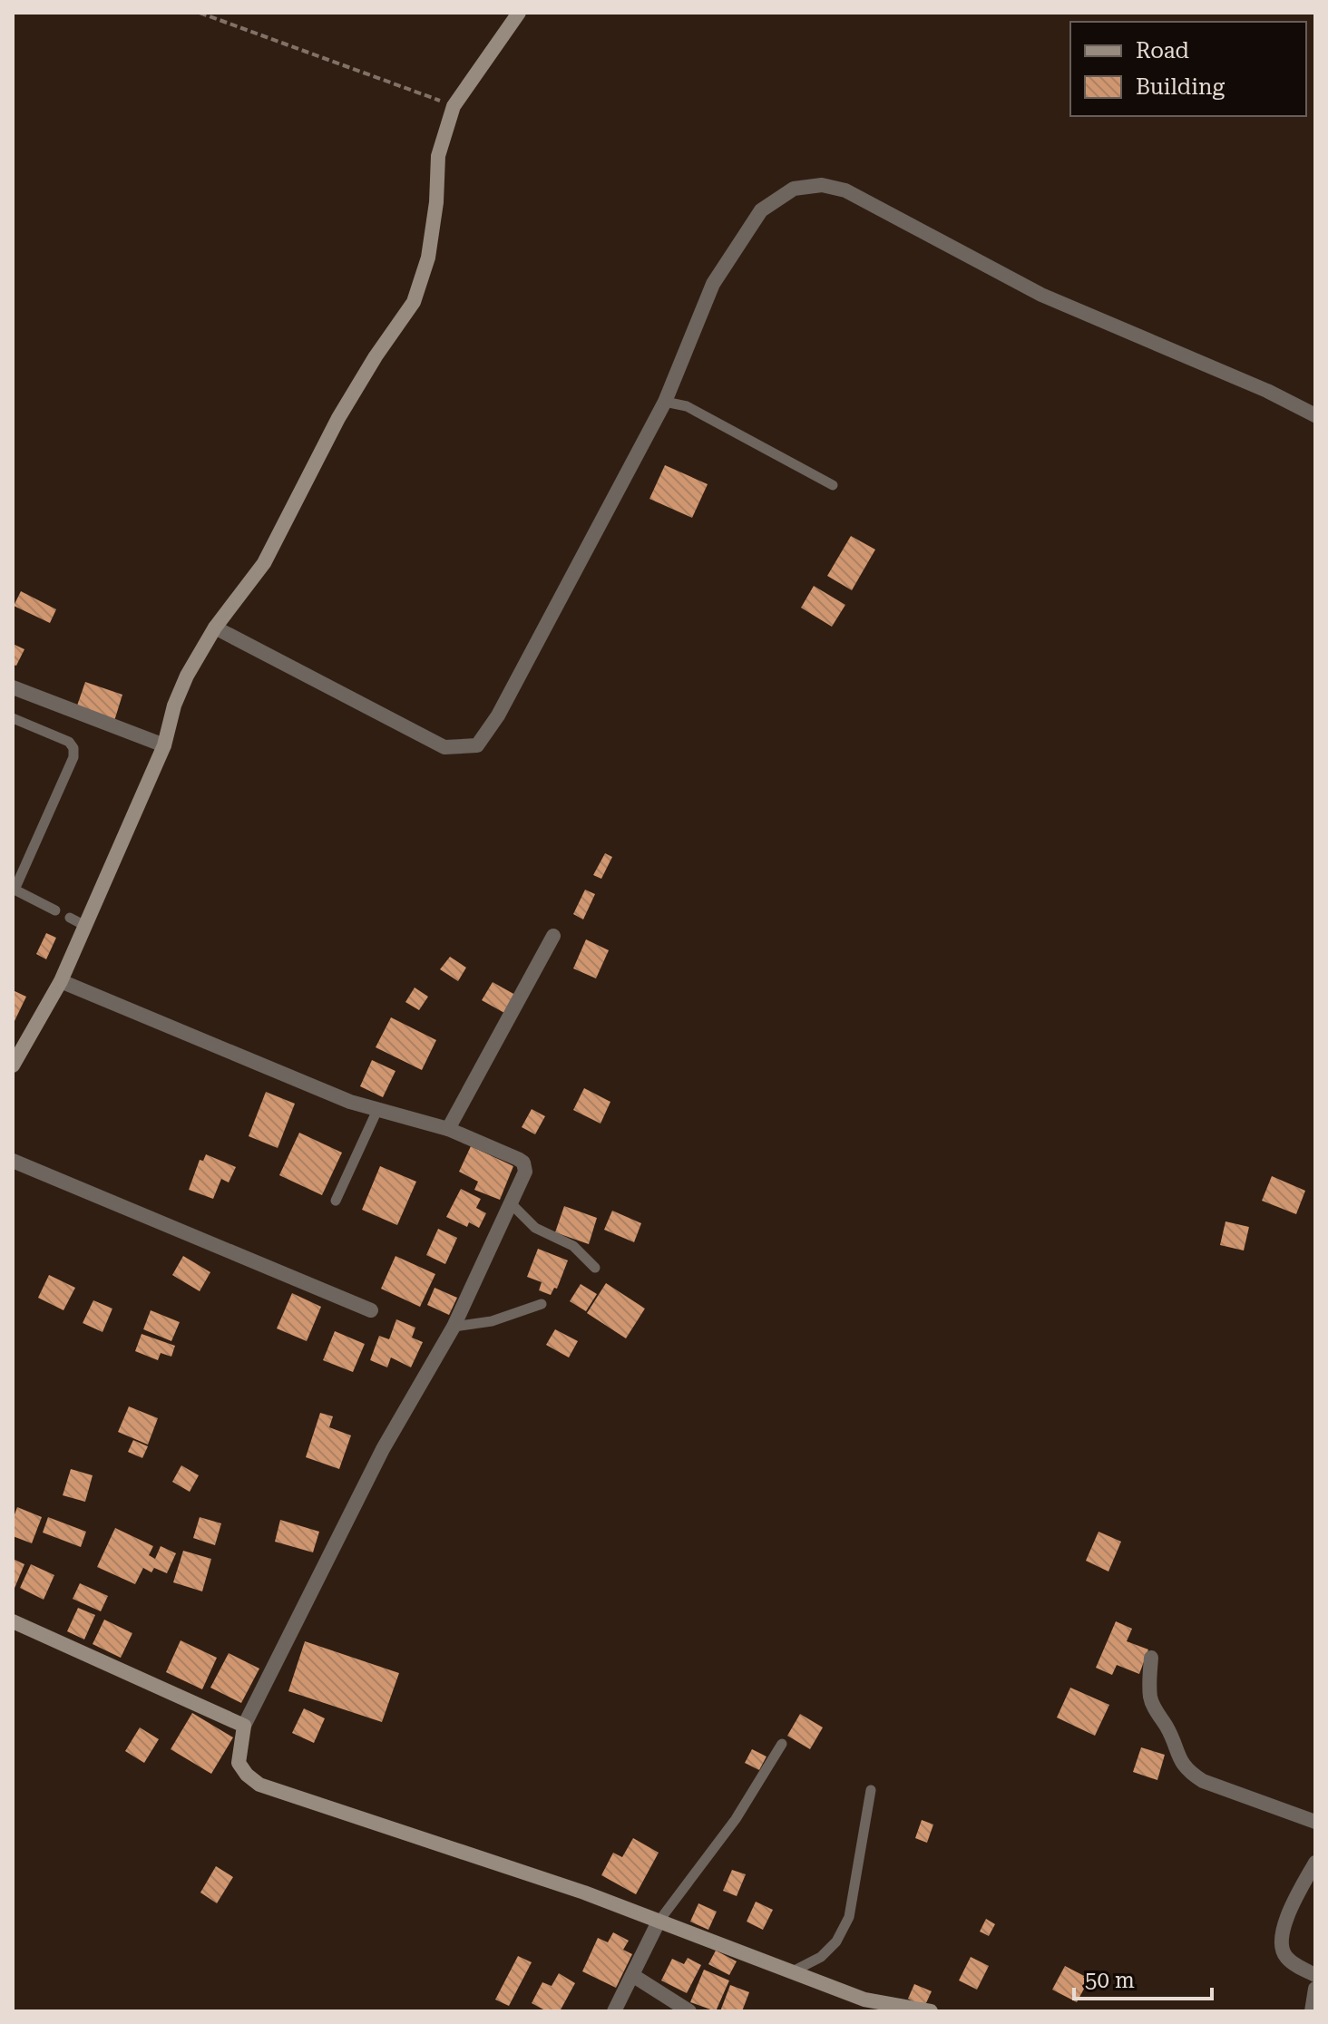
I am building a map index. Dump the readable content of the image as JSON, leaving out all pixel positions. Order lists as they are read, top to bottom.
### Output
{
  "legend": ["Road", "Building"],
  "scale_bar": "50 m"
}
